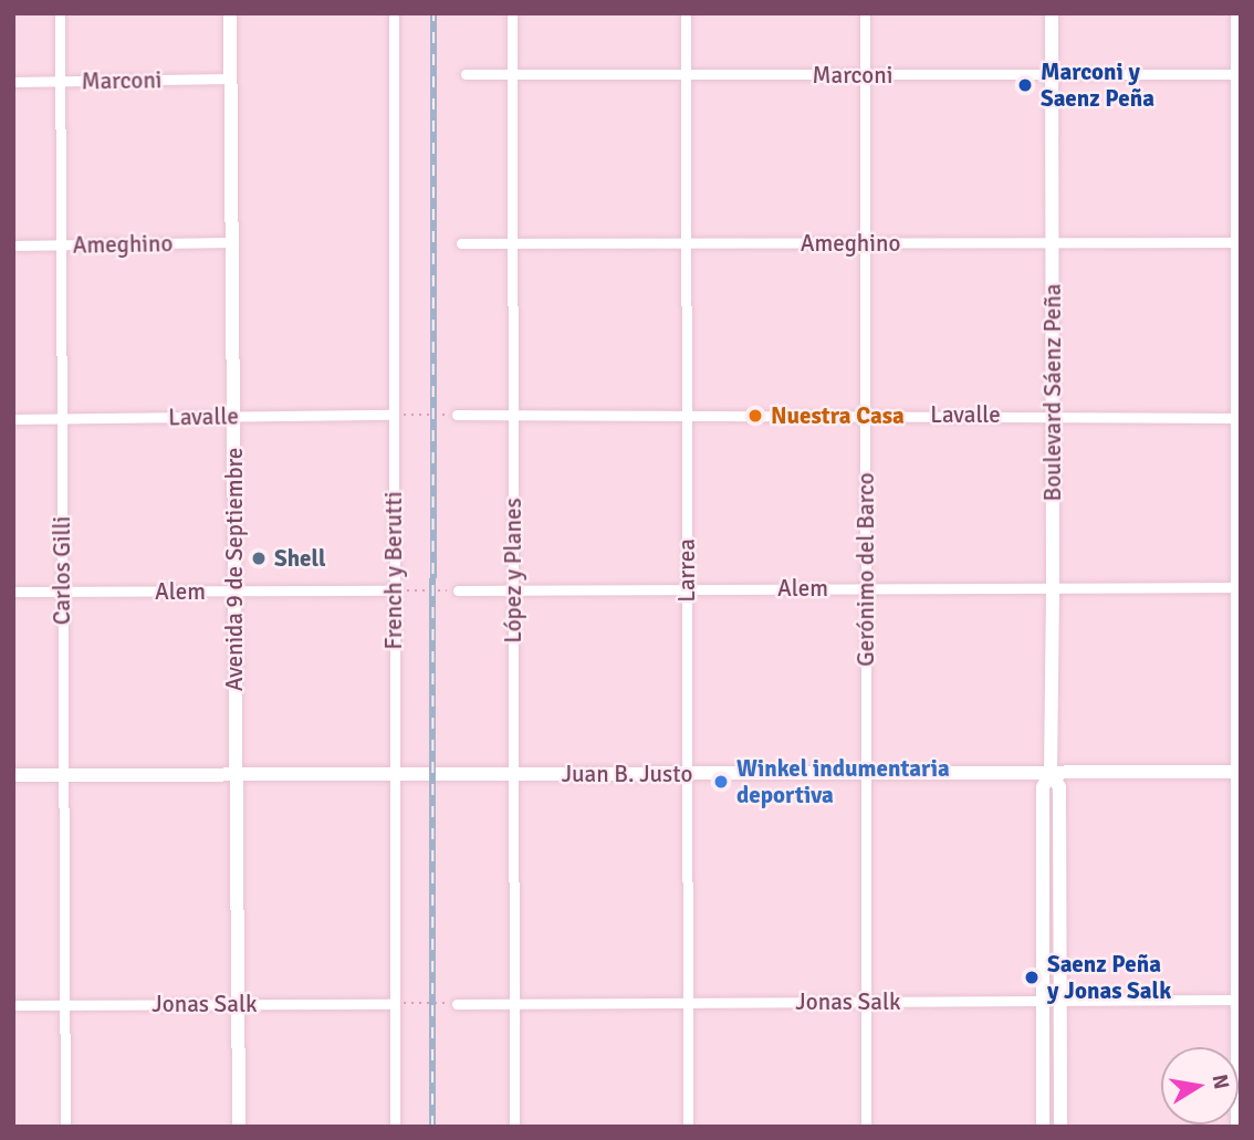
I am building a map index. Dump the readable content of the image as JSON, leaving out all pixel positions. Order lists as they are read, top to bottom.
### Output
{
  "streets": {
    "street": [
      "Marconi",
      "Ameghino",
      "Boulevard Sáenz Peña",
      "Lavalle",
      "Avenida 9 de Septiembre",
      "Gerónimo del Barco",
      "Carlos Gilli",
      "French y Berutti",
      "López y Planes",
      "Larrea",
      "Alem",
      "Juan B. Justo",
      "Jonas Salk"
    ]
  },
  "crossings": [
    ["Marconi", "Boulevard Sáenz Peña"],
    ["Marconi", "Avenida 9 de Septiembre"],
    ["Marconi", "Gerónimo del Barco"],
    ["Marconi", "Carlos Gilli"],
    ["Marconi", "López y Planes"],
    ["Marconi", "Larrea"],
    ["Ameghino", "Boulevard Sáenz Peña"],
    ["Ameghino", "Avenida 9 de Septiembre"],
    ["Ameghino", "Gerónimo del Barco"],
    ["Ameghino", "Carlos Gilli"],
    ["Ameghino", "López y Planes"],
    ["Ameghino", "Larrea"],
    ["Boulevard Sáenz Peña", "Lavalle"],
    ["Boulevard Sáenz Peña", "Alem"],
    ["Boulevard Sáenz Peña", "Juan B. Justo"],
    ["Boulevard Sáenz Peña", "Jonas Salk"],
    ["Lavalle", "Avenida 9 de Septiembre"],
    ["Lavalle", "Gerónimo del Barco"],
    ["Lavalle", "Carlos Gilli"],
    ["Lavalle", "French y Berutti"],
    ["Lavalle", "López y Planes"],
    ["Lavalle", "Larrea"],
    ["Avenida 9 de Septiembre", "Alem"],
    ["Avenida 9 de Septiembre", "Juan B. Justo"],
    ["Avenida 9 de Septiembre", "Jonas Salk"],
    ["Gerónimo del Barco", "Alem"],
    ["Gerónimo del Barco", "Juan B. Justo"],
    ["Gerónimo del Barco", "Jonas Salk"],
    ["Carlos Gilli", "Alem"],
    ["Carlos Gilli", "Juan B. Justo"],
    ["Carlos Gilli", "Jonas Salk"],
    ["French y Berutti", "Alem"],
    ["French y Berutti", "Juan B. Justo"],
    ["French y Berutti", "Jonas Salk"],
    ["López y Planes", "Alem"],
    ["López y Planes", "Juan B. Justo"],
    ["López y Planes", "Jonas Salk"],
    ["Larrea", "Alem"],
    ["Larrea", "Juan B. Justo"],
    ["Larrea", "Jonas Salk"]
  ],
  "places": [
    "Marconi y Saenz Peña",
    "Nuestra Casa",
    "Shell",
    "Winkel indumentaria deportiva",
    "Saenz Peña y Jonas Salk"
  ],
  "north": "right"
}
